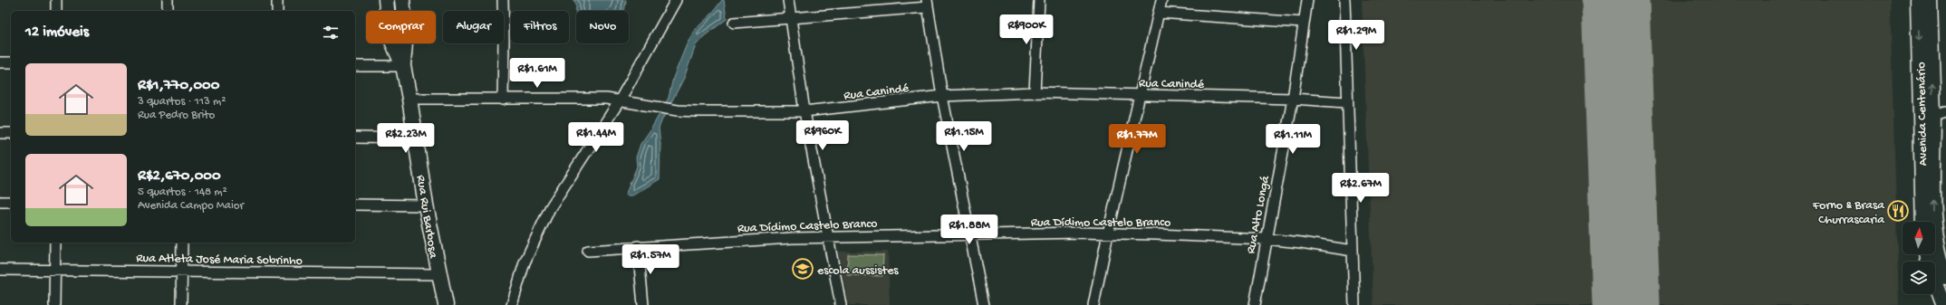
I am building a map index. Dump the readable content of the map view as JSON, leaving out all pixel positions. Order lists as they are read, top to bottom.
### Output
{
  "streets": {
    "main road": ["Avenida Centenário", "Rua Rui Barbosa"],
    "street": [
      "Rua Canindé",
      "Rua Alto Longá",
      "Rua Dídimo Castelo Branco",
      "Rua Atleta José Maria Sobrinho"
    ]
  },
  "crossings": [
    ["Rua Canindé", "Rua Alto Longá"],
    ["Rua Canindé", "Rua Rui Barbosa"],
    ["Rua Alto Longá", "Rua Dídimo Castelo Branco"],
    ["Rua Rui Barbosa", "Rua Atleta José Maria Sobrinho"]
  ],
  "places": {
    "restaurant": ["Forno & Brasa Churrascaria"],
    "school or university": ["escola aussistes"]
  },
  "north": "top",
  "page": {
    "chip": [
      "Comprar",
      "Alugar",
      "Filtros",
      "Novo"
    ],
    "heading": "12 imóveis",
    "price": [
      "R$900K",
      "R$1.29M",
      "R$1.61M",
      "R$960K",
      "R$1.15M",
      "R$1.44M",
      "R$2.23M",
      "R$1.77M",
      "R$1.11M",
      "R$2.67M",
      "R$1.88M",
      "R$1.57M"
    ],
    "list": [
      {
        "name": "R$1,770,000",
        "note": "3 quartos · 113 m² · Rua Pedro Brito"
      },
      {
        "name": "R$2,670,000",
        "note": "5 quartos · 148 m² · Avenida Campo Maior"
      }
    ]
  }
}
